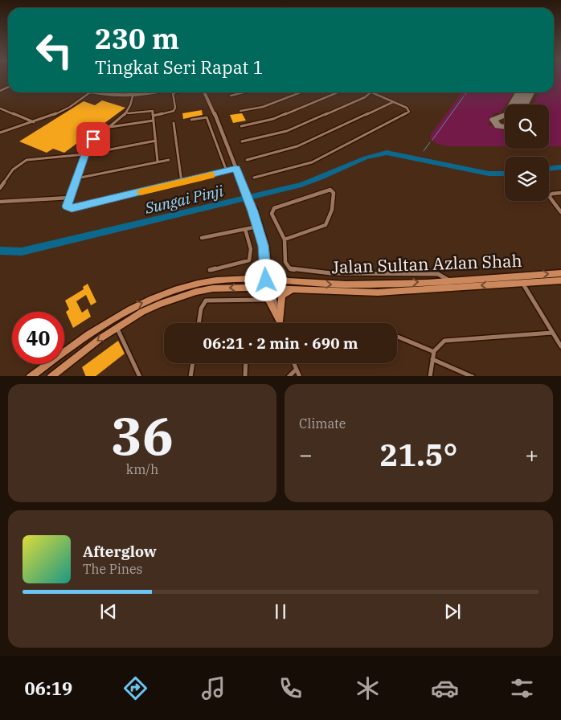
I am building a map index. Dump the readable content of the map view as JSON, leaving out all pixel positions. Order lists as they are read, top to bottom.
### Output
{
  "streets": {
    "main road": ["Jalan Sultan Azlan Shah"]
  },
  "water": ["Sungai Pinji"],
  "page": {
    "turn": ["230 m", "Tingkat Seri Rapat 1"],
    "limit": "40",
    "trip": "06:21 · 2 min · 690 m",
    "tile": [
      ["36", "km/h"],
      "Climate"
    ],
    "heat": ["−", "21.5°", "+"],
    "song": ["Afterglow", "The Pines"],
    "tabs": "06:19"
  }
}
